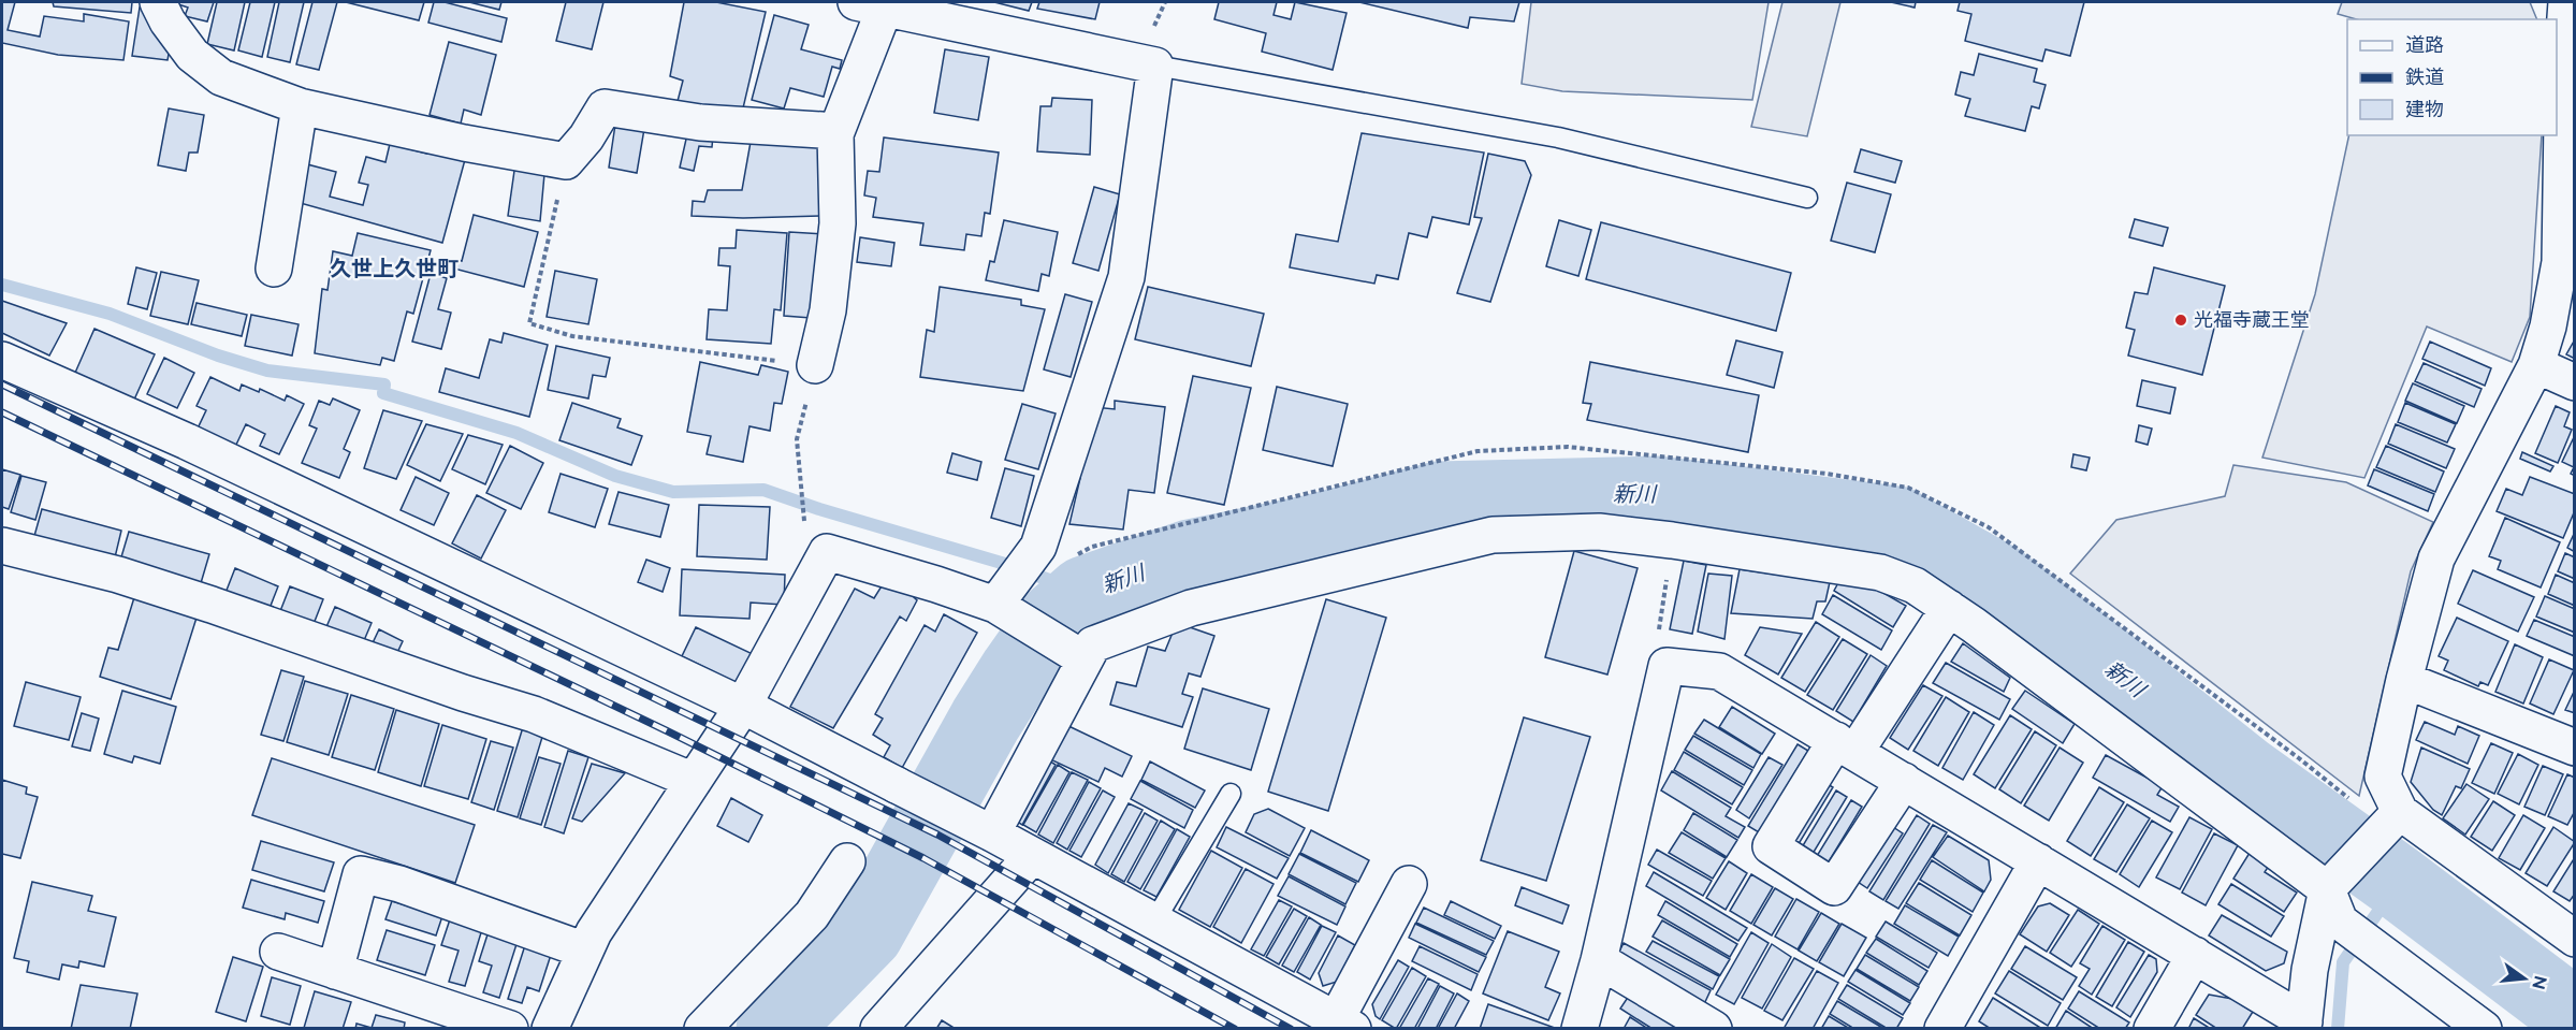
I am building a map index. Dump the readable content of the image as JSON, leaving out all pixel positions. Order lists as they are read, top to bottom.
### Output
{
  "districts": ["久世上久世町"],
  "water": ["新川"],
  "places": ["光福寺蔵王堂"],
  "legend": ["道路", "鉄道", "建物"],
  "north": "right"
}
